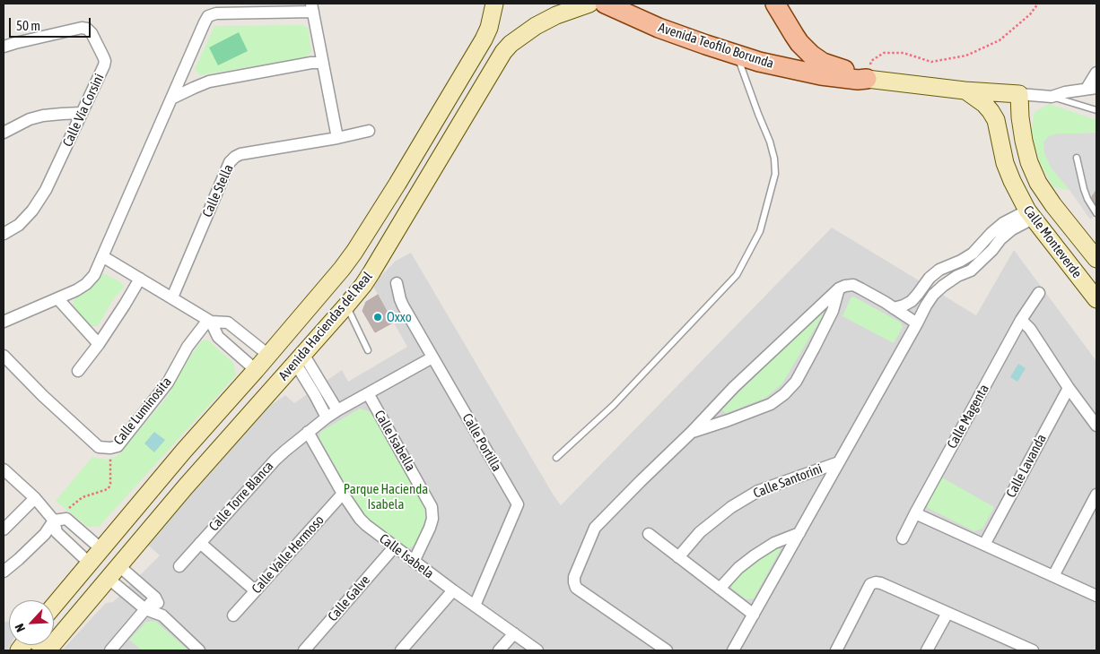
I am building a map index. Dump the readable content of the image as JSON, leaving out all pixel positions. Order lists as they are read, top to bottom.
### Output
{
  "streets": {
    "main road": ["Avenida Teofilo Borunda", "Calle Monteverde", "Avenida Haciendas del Real"],
    "street": [
      "Calle Vía Corsini",
      "Calle Stella",
      "Calle Luminosita",
      "Calle Magenta",
      "Calle Isabella",
      "Calle Portilla",
      "Calle Lavanda",
      "Calle Santorini",
      "Calle Torre Blanca",
      "Calle Valle Hermoso",
      "Calle Isabela",
      "Calle Galve"
    ]
  },
  "crossings": [
    ["Calle Isabella", "Calle Isabela"],
    ["Calle Portilla", "Calle Isabela"],
    ["Calle Torre Blanca", "Calle Isabela"],
    ["Calle Valle Hermoso", "Calle Isabela"],
    ["Calle Isabela", "Calle Galve"]
  ],
  "parks": ["Parque Hacienda Isabela"],
  "places": ["Oxxo"],
  "scale_bar": "50 m",
  "north": "bottom left"
}
